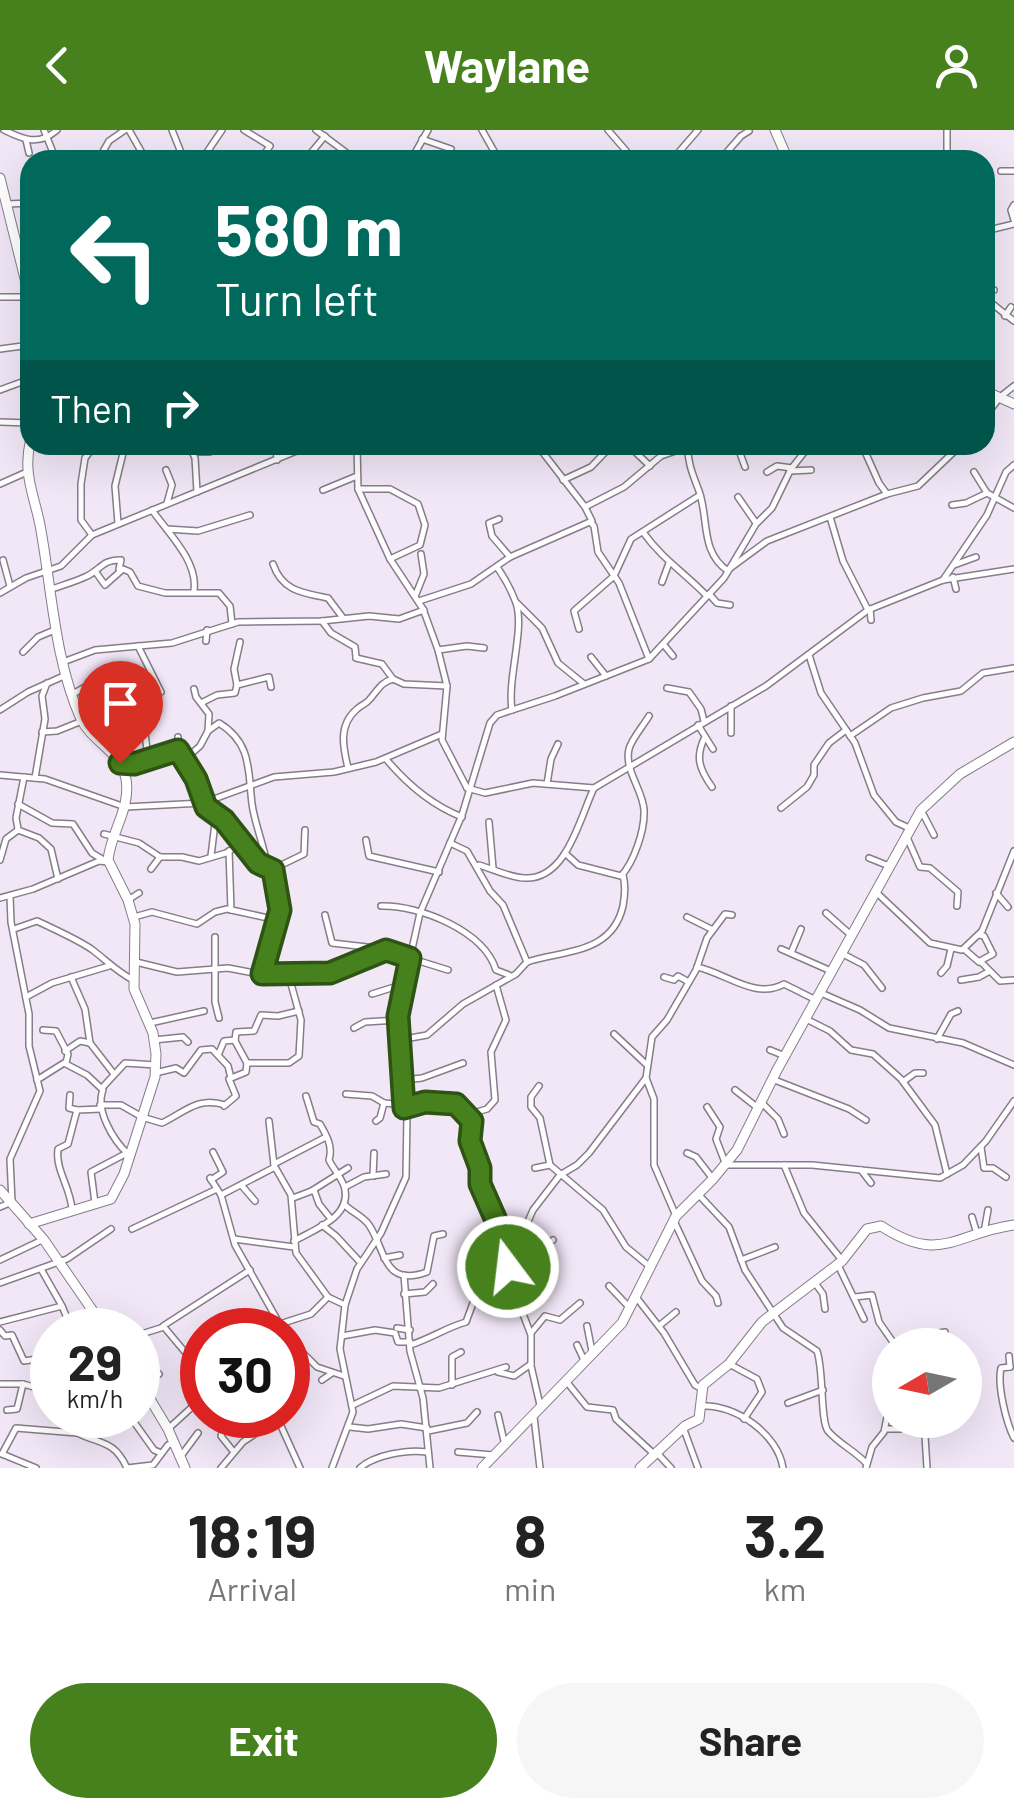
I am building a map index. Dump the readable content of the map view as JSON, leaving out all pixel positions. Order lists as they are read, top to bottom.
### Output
{
  "north": "left",
  "page": {
    "header": "Waylane",
    "turn": ["580 m", "Turn left"],
    "then": "Then",
    "speed": "29 km/h",
    "limit": "30",
    "eta": [
      "18:19",
      "Arrival",
      "8",
      "min",
      "3.2",
      "km"
    ],
    "buttons": ["Exit", "Share"]
  }
}
